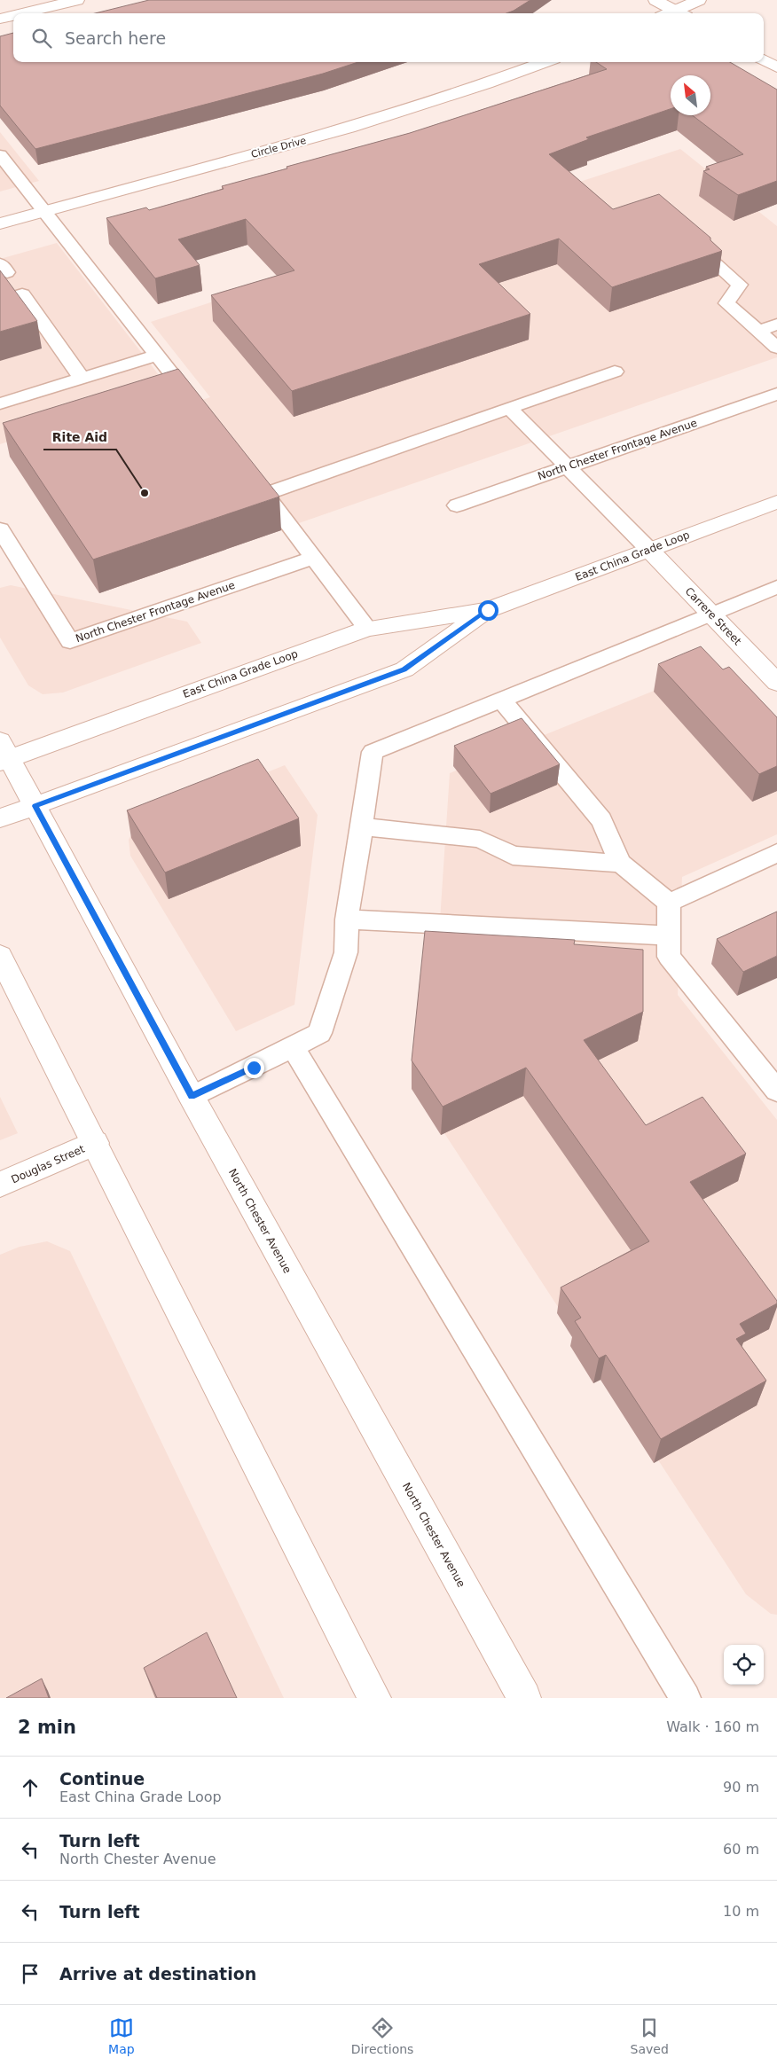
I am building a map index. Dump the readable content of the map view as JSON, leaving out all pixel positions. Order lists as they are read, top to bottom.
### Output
{
  "streets": {
    "main road": [
      "Circle Drive",
      "East China Grade Loop",
      "Carrere Street",
      "Douglas Street",
      "North Chester Avenue"
    ],
    "lane": ["North Chester Frontage Avenue"]
  },
  "crossings": [
    ["East China Grade Loop", "Carrere Street"],
    ["East China Grade Loop", "North Chester Avenue"]
  ],
  "places": ["Rite Aid"],
  "north": "top left",
  "page": {
    "search": "Search here",
    "heading": ["2 min", "Walk · 160 m"],
    "list": [
      ["Continue", "East China Grade Loop", "90 m"],
      ["Turn left", "North Chester Avenue", "60 m"],
      ["Turn left", "10 m"],
      "Arrive at destination"
    ],
    "nav": ["Map", "Directions", "Saved"]
  }
}
